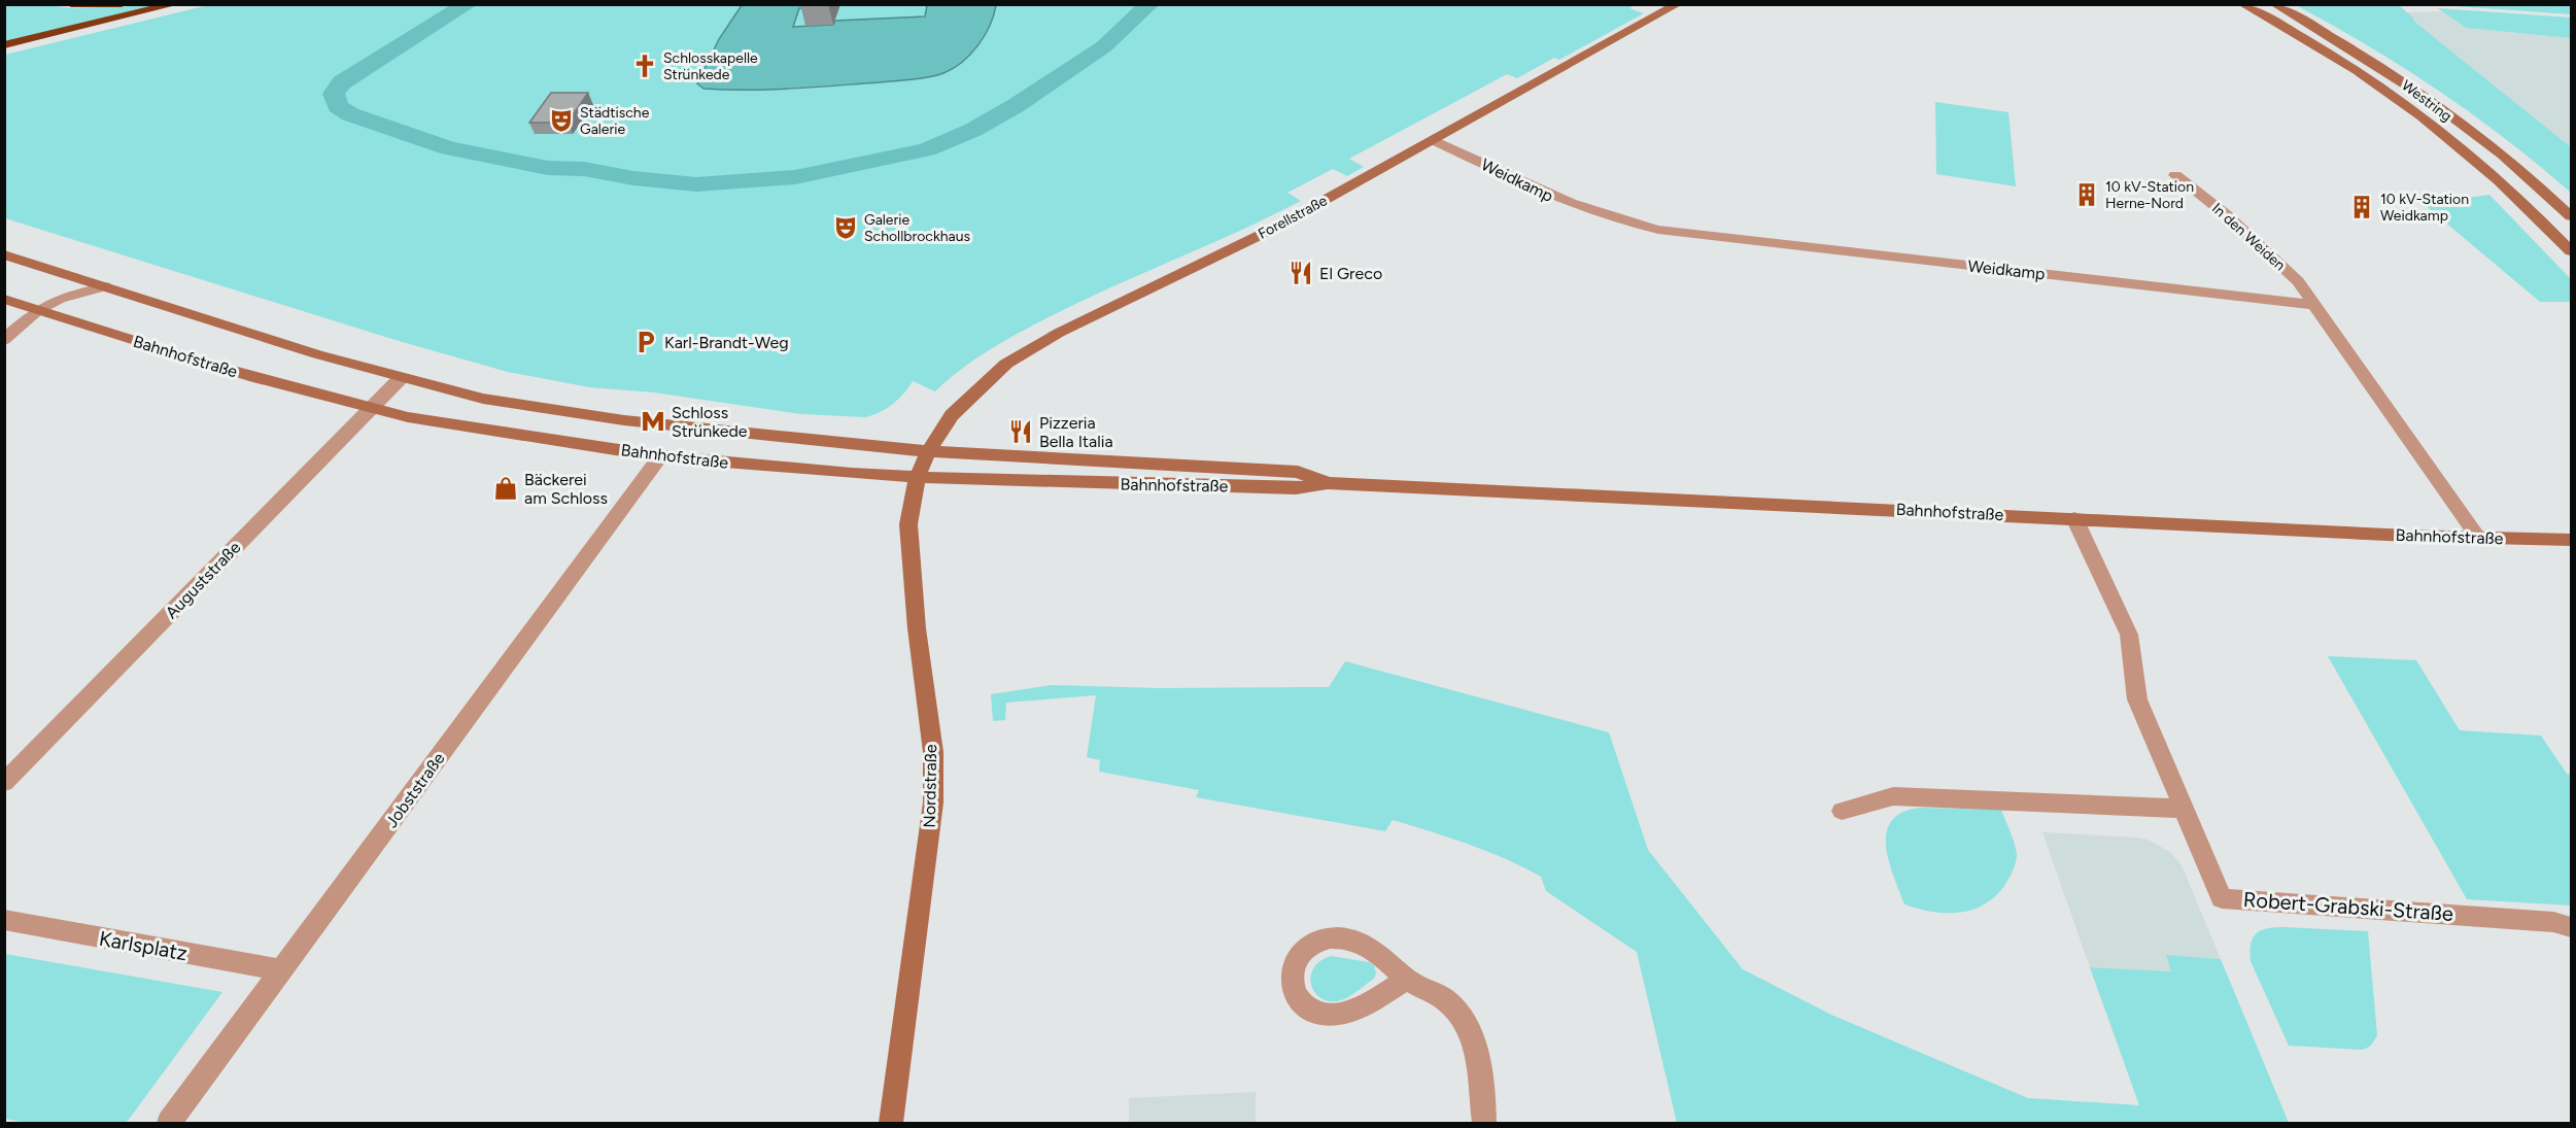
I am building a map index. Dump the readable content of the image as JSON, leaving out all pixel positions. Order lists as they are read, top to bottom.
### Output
{
  "streets": {
    "street": [
      "Westring",
      "Weidkamp",
      "Forellstraße",
      "In den Weiden",
      "Bahnhofstraße",
      "Auguststraße",
      "Nordstraße",
      "Jobststraße",
      "Robert-Grabski-Straße",
      "Karlsplatz"
    ]
  },
  "crossings": [
    ["Weidkamp", "Forellstraße"],
    ["Weidkamp", "In den Weiden"],
    ["Forellstraße", "Bahnhofstraße"],
    ["Forellstraße", "Nordstraße"],
    ["Bahnhofstraße", "Auguststraße"],
    ["Bahnhofstraße", "Nordstraße"],
    ["Bahnhofstraße", "Jobststraße"],
    ["Bahnhofstraße", "Robert-Grabski-Straße"],
    ["Jobststraße", "Karlsplatz"]
  ],
  "places": {
    "church": ["Schlosskapelle Strünkede"],
    "theatre": ["Städtische Galerie", "Galerie Schollbrockhaus"],
    "building": ["10 kV-Station Herne-Nord", "10 kV-Station Weidkamp"],
    "restaurant": ["El Greco", "Pizzeria Bella Italia"],
    "parking": ["Karl-Brandt-Weg"],
    "metro station": ["Schloss Strünkede"],
    "shop": ["Bäckerei am Schloss"]
  }
}
